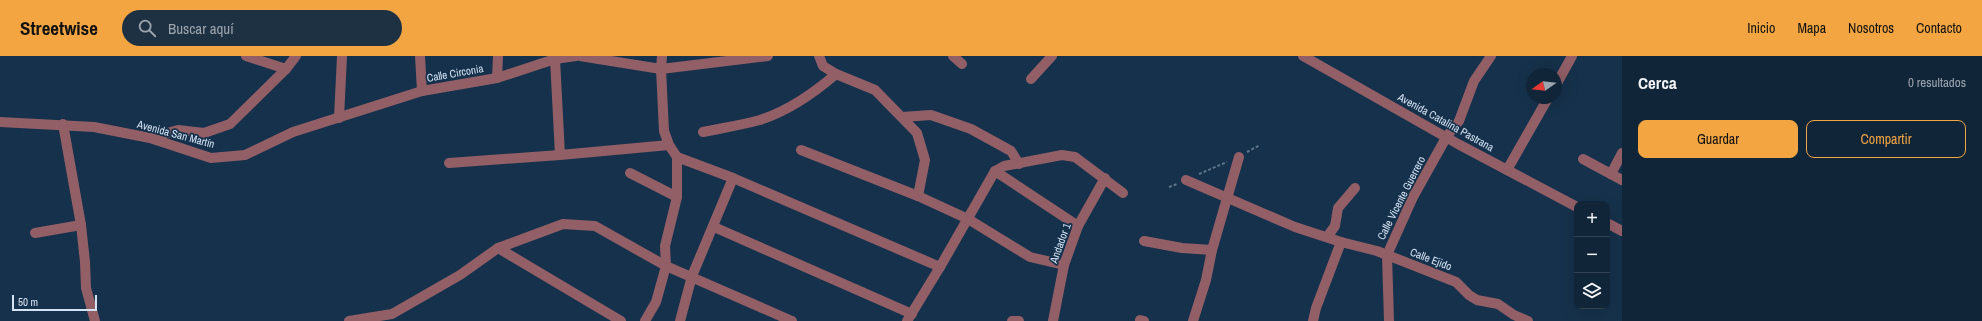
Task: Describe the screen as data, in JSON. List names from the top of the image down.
{
  "streets": {
    "street": [
      "Calle Circonia",
      "Avenida Catalina Pastrana",
      "Avenida San Martín",
      "Calle Vicente Guerrero",
      "Andador 1",
      "Calle Ejido"
    ]
  },
  "crossings": [
    ["Calle Circonia", "Avenida San Martín"],
    ["Avenida Catalina Pastrana", "Calle Vicente Guerrero"],
    ["Calle Vicente Guerrero", "Calle Ejido"]
  ],
  "scale_bar": "50 m",
  "north": "left",
  "page": {
    "header": "Streetwise",
    "search": "Buscar aquí",
    "nav": [
      "Inicio",
      "Mapa",
      "Nosotros",
      "Contacto"
    ],
    "heading": ["Cerca", "0 resultados"],
    "buttons": ["Guardar", "Compartir"],
    "map_buttons": ["+", "−"],
    "scale": "50 m"
  }
}
